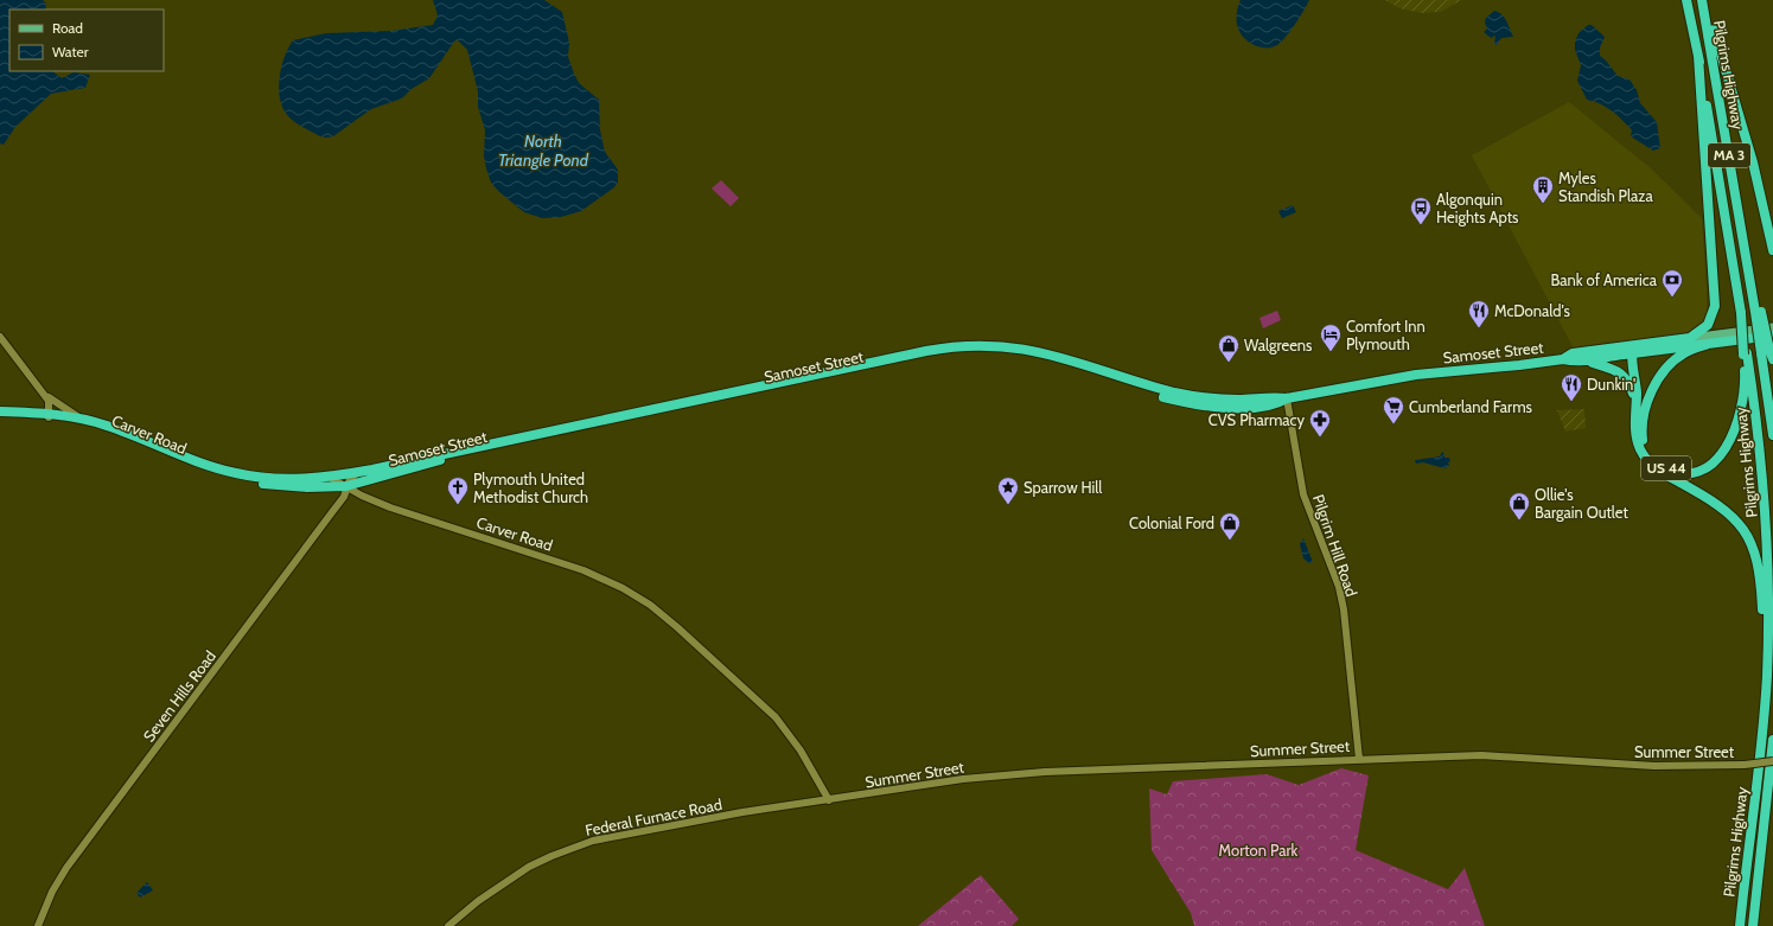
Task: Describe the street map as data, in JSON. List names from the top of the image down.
{
  "streets": {
    "highway": [
      "Pilgrims Highway",
      "MA 3",
      "Samoset Street",
      "Carver Road",
      "US 44"
    ],
    "main road": [
      "Pilgrim Hill Road",
      "Seven Hills Road",
      "Summer Street",
      "Federal Furnace Road"
    ]
  },
  "crossings": [
    ["Pilgrims Highway", "US 44"],
    ["Samoset Street", "Carver Road"],
    ["Samoset Street", "US 44"],
    ["Samoset Street", "Pilgrim Hill Road"],
    ["Samoset Street", "Seven Hills Road"],
    ["Carver Road", "Seven Hills Road"],
    ["Carver Road", "Summer Street"],
    ["Carver Road", "Federal Furnace Road"],
    ["Pilgrim Hill Road", "Summer Street"],
    ["Summer Street", "Federal Furnace Road"]
  ],
  "water": ["North Triangle Pond"],
  "parks": ["Morton Park"],
  "places": {
    "building": ["Myles Standish Plaza"],
    "bus stop": ["Algonquin Heights Apts"],
    "bank": ["Bank of America"],
    "restaurant": ["McDonald's", "Dunkin'"],
    "hotel": ["Comfort Inn Plymouth"],
    "shop": ["Walgreens", "Ollie's Bargain Outlet", "Colonial Ford"],
    "supermarket": ["Cumberland Farms"],
    "pharmacy": ["CVS Pharmacy"],
    "church": ["Plymouth United Methodist Church"],
    "place": ["Sparrow Hill"]
  },
  "legend": ["Road", "Water"]
}
